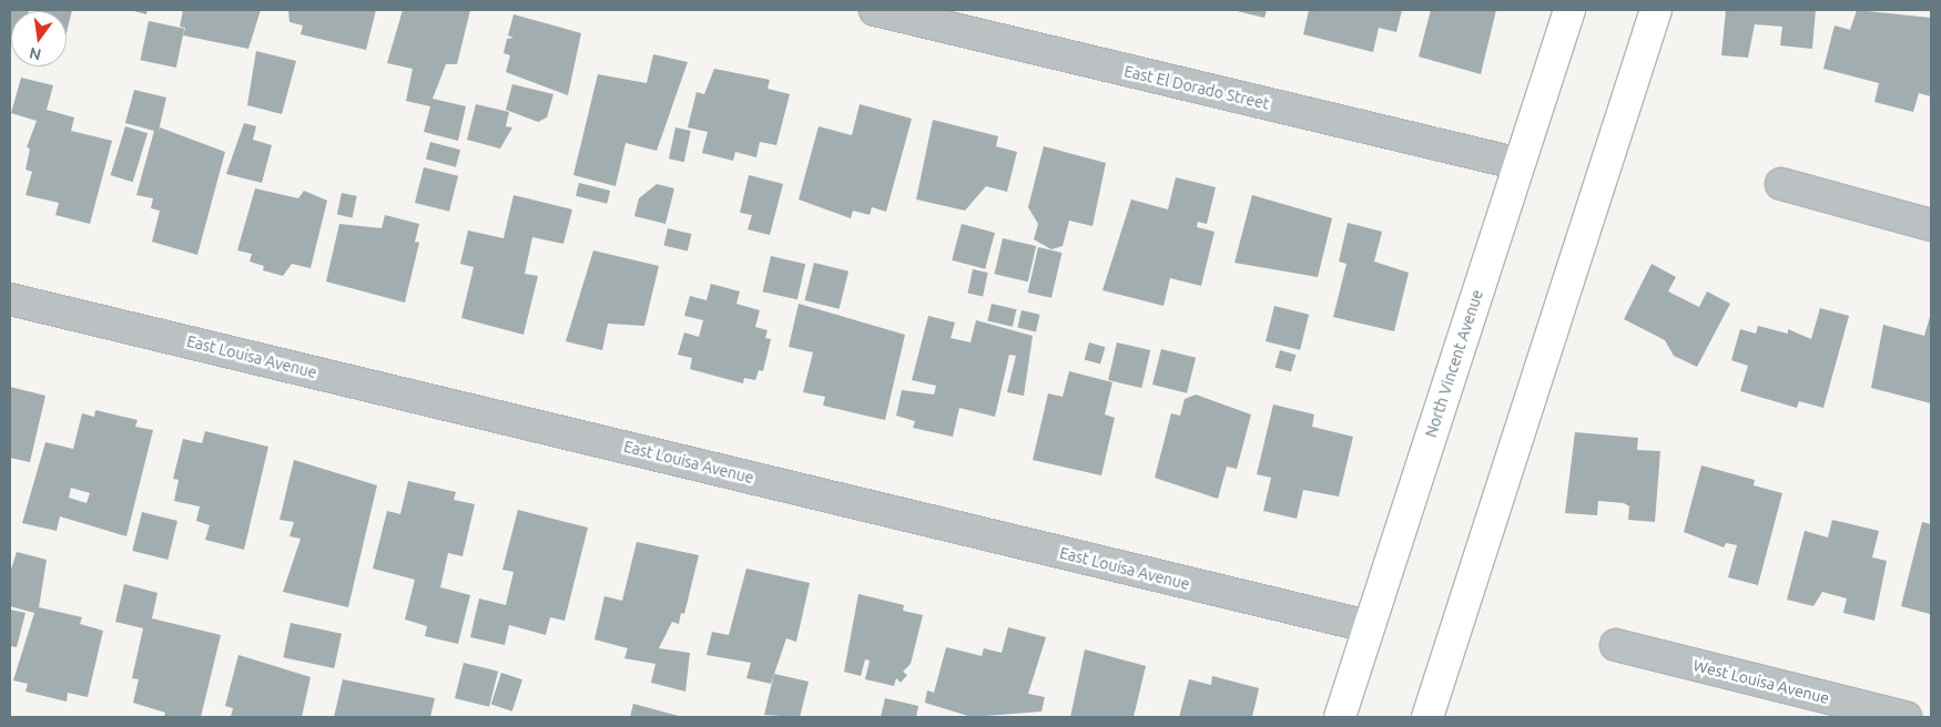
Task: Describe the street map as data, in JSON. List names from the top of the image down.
{
  "streets": {
    "main road": ["North Vincent Avenue"],
    "street": ["East El Dorado Street", "East Louisa Avenue", "West Louisa Avenue"]
  },
  "crossings": [
    ["East El Dorado Street", "North Vincent Avenue"],
    ["East Louisa Avenue", "North Vincent Avenue"]
  ],
  "north": "bottom"
}
